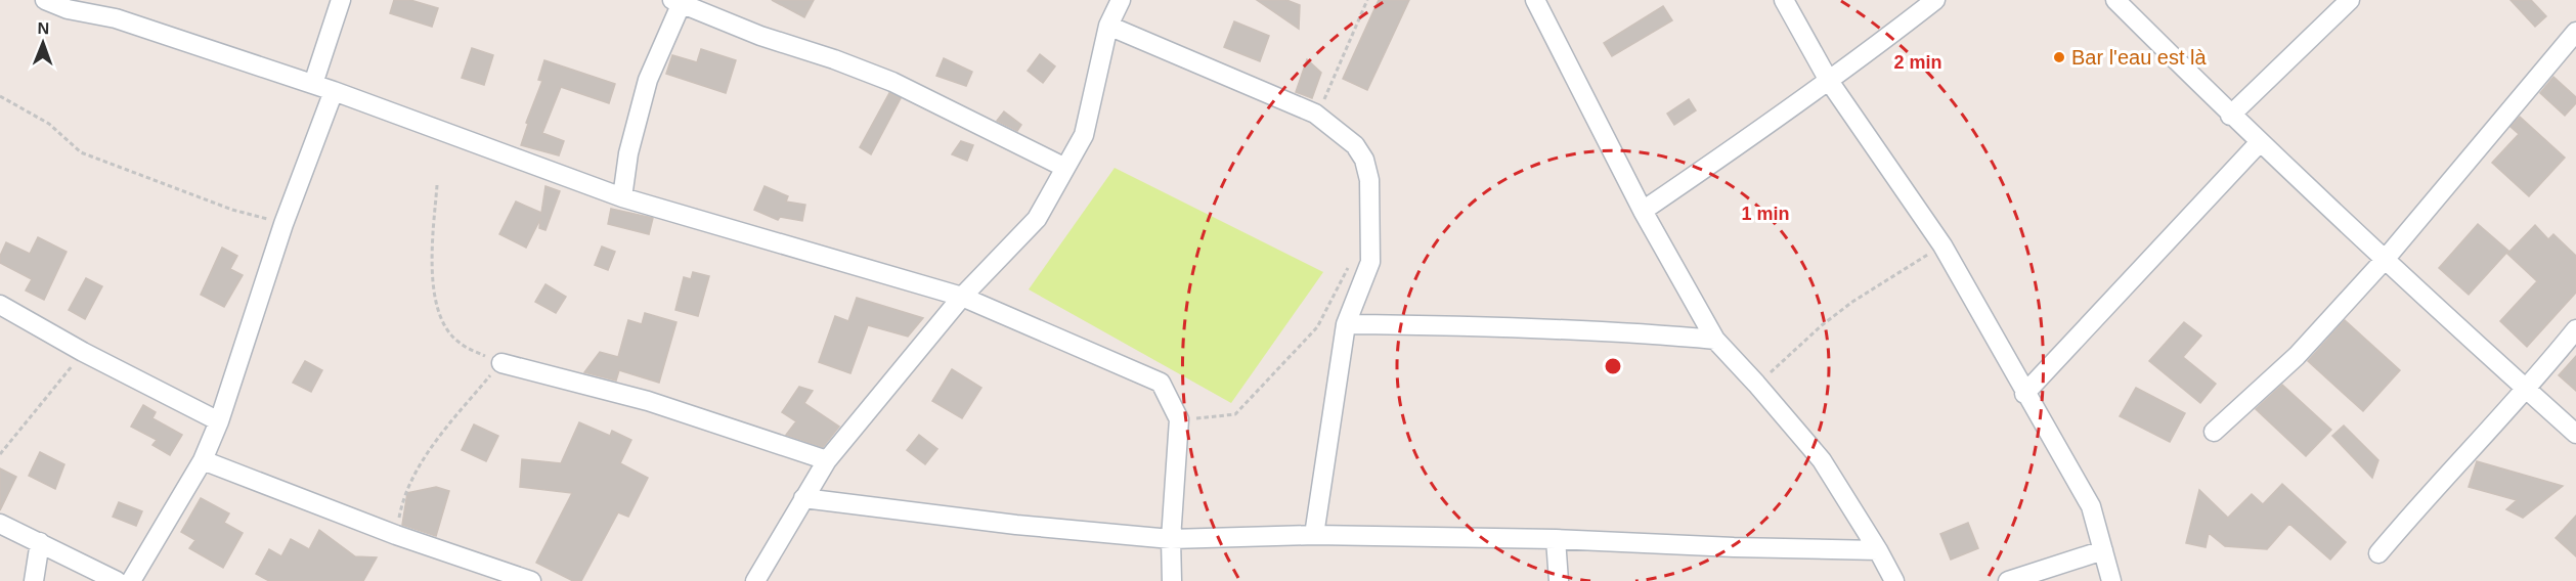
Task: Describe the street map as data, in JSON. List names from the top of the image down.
{
  "places": ["Bar l'eau est là"],
  "north": "top",
  "rings": ["2 min", "1 min"]
}
